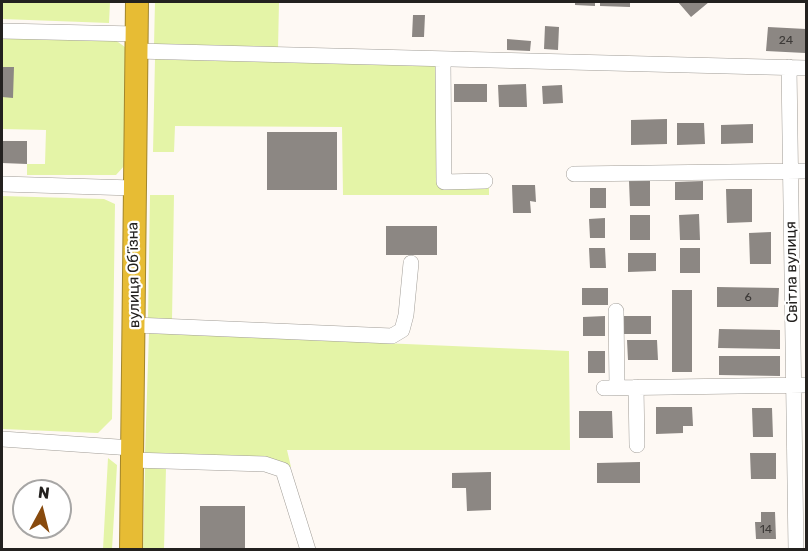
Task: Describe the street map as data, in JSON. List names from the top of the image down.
{
  "streets": {
    "highway": ["вулиця Об’їзна"],
    "street": ["Світла вулиця"]
  },
  "house_numbers": ["24", "6", "14"],
  "north": "top"
}
